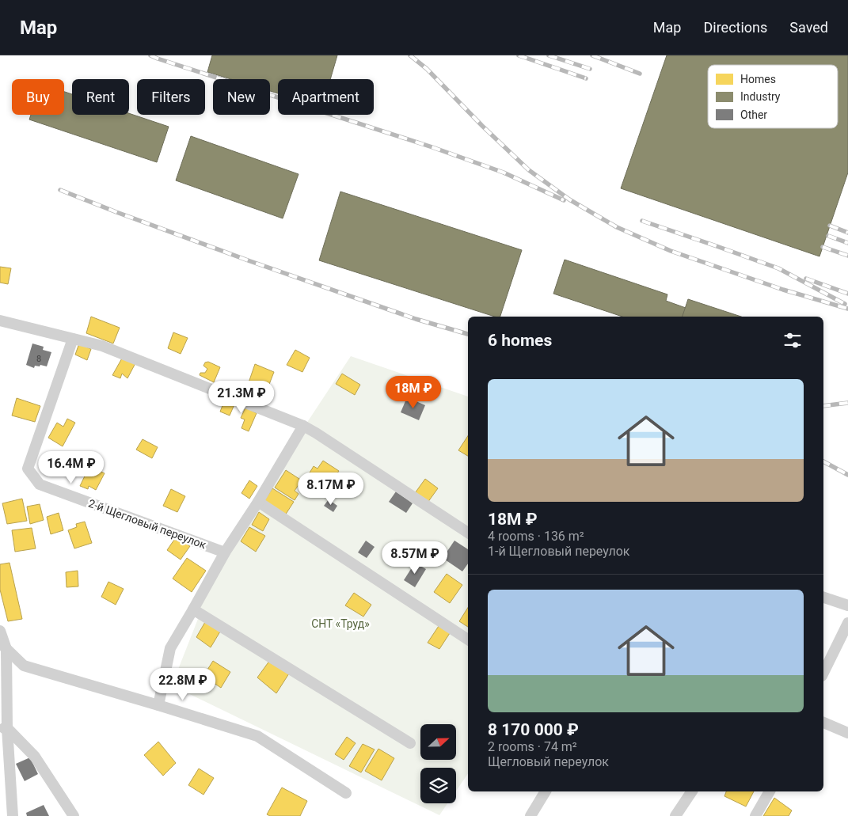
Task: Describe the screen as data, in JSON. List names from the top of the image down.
{
  "streets": {
    "street": ["2-й Щегловый переулок"]
  },
  "parks": ["СНТ «Труд»"],
  "house_numbers": ["8"],
  "legend": ["Homes", "Industry", "Other"],
  "north": "right",
  "page": {
    "header": "Map",
    "nav": ["Map", "Directions", "Saved"],
    "chip": [
      "Buy",
      "Rent",
      "Filters",
      "New",
      "Apartment"
    ],
    "heading": "6 homes",
    "list": [
      {
        "name": "18M ₽",
        "note": "4 rooms · 136 m² · 1-й Щегловый переулок"
      },
      {
        "name": "8 170 000 ₽",
        "note": "2 rooms · 74 m² · Щегловый переулок"
      }
    ],
    "price": [
      "18M ₽",
      "21.3M ₽",
      "16.4M ₽",
      "8.17M ₽",
      "8.57M ₽",
      "22.8M ₽"
    ]
  }
}
